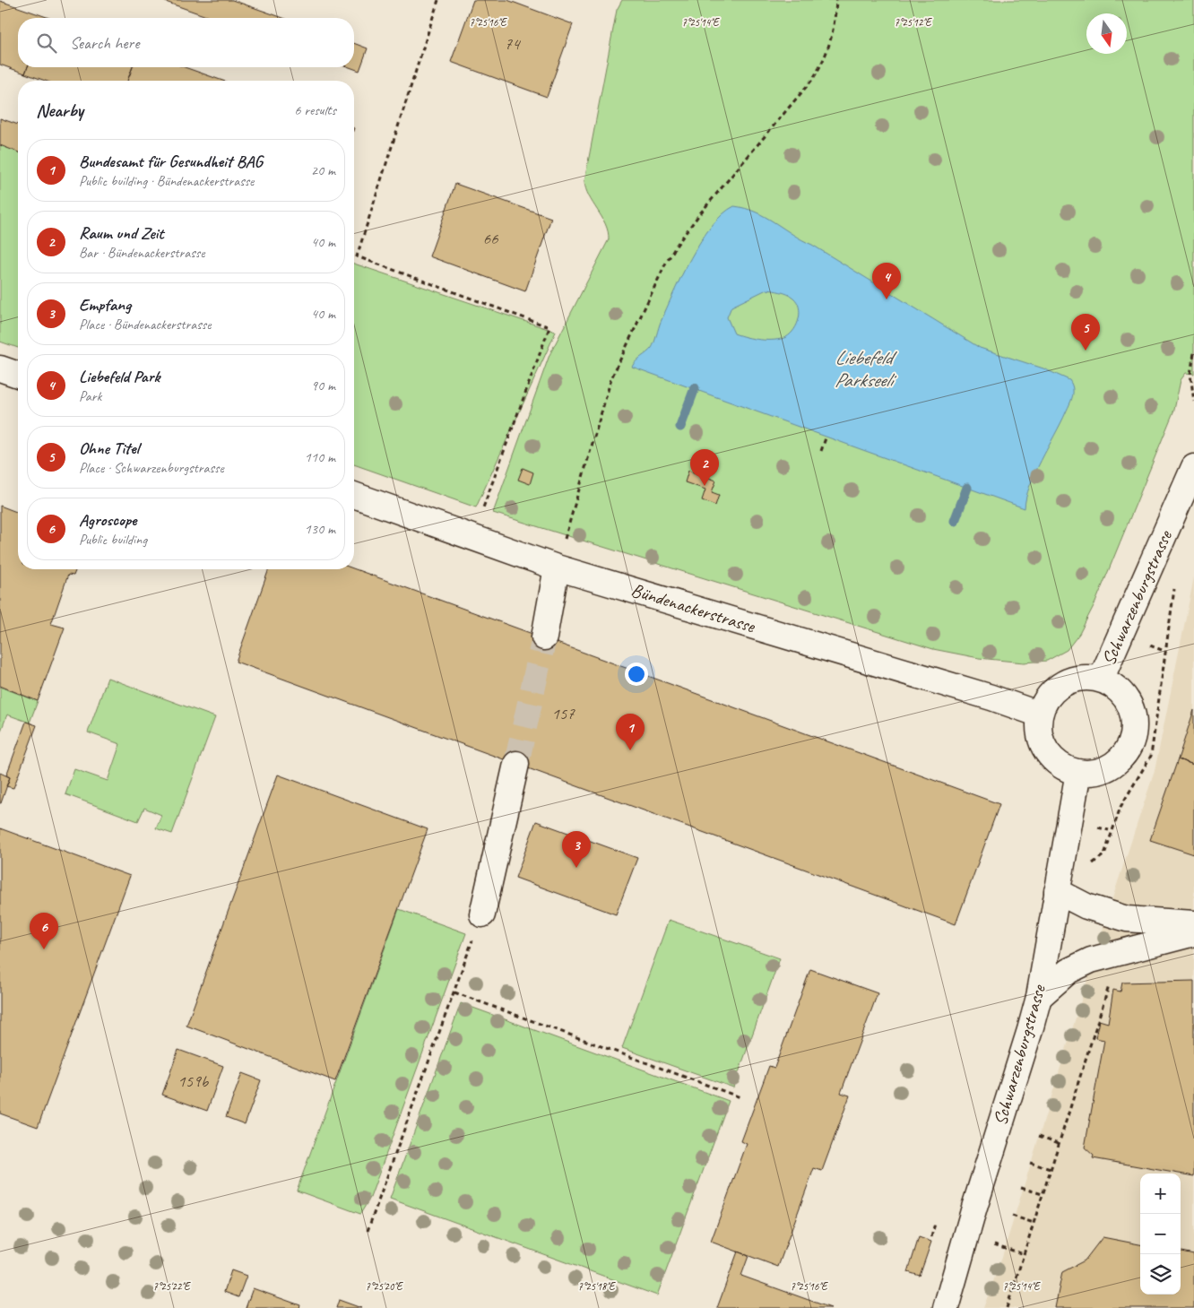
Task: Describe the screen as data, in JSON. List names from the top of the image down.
{
  "streets": {
    "street": ["Schwarzenburgstrasse", "Bündenackerstrasse"]
  },
  "crossings": [
    ["Schwarzenburgstrasse", "Bündenackerstrasse"]
  ],
  "water": ["Liebefeld Parkseeli"],
  "house_numbers": [
    "74",
    "66",
    "157",
    "159b"
  ],
  "north": "bottom",
  "page": {
    "search": "Search here",
    "heading": ["Nearby", "6 results"],
    "list": [
      {
        "mark": "1",
        "name": "Bundesamt für Gesundheit BAG",
        "note": "Public building · Bündenackerstrasse",
        "value": "20 m"
      },
      {
        "mark": "2",
        "name": "Raum und Zeit",
        "note": "Bar · Bündenackerstrasse",
        "value": "40 m"
      },
      {
        "mark": "3",
        "name": "Empfang",
        "note": "Place · Bündenackerstrasse",
        "value": "40 m"
      },
      {
        "mark": "4",
        "name": "Liebefeld Park",
        "note": "Park",
        "value": "90 m"
      },
      {
        "mark": "5",
        "name": "Ohne Titel",
        "note": "Place · Schwarzenburgstrasse",
        "value": "110 m"
      },
      {
        "mark": "6",
        "name": "Agroscope",
        "note": "Public building",
        "value": "130 m"
      }
    ],
    "pins": [
      "4",
      "5",
      "2",
      "1",
      "3",
      "6"
    ],
    "map_buttons": ["+", "−"]
  },
  "coordinates": [
    "7°25'16\"E",
    "7°25'14\"E",
    "7°25'12\"E",
    "7°25'22\"E",
    "7°25'20\"E",
    "7°25'18\"E"
  ]
}
